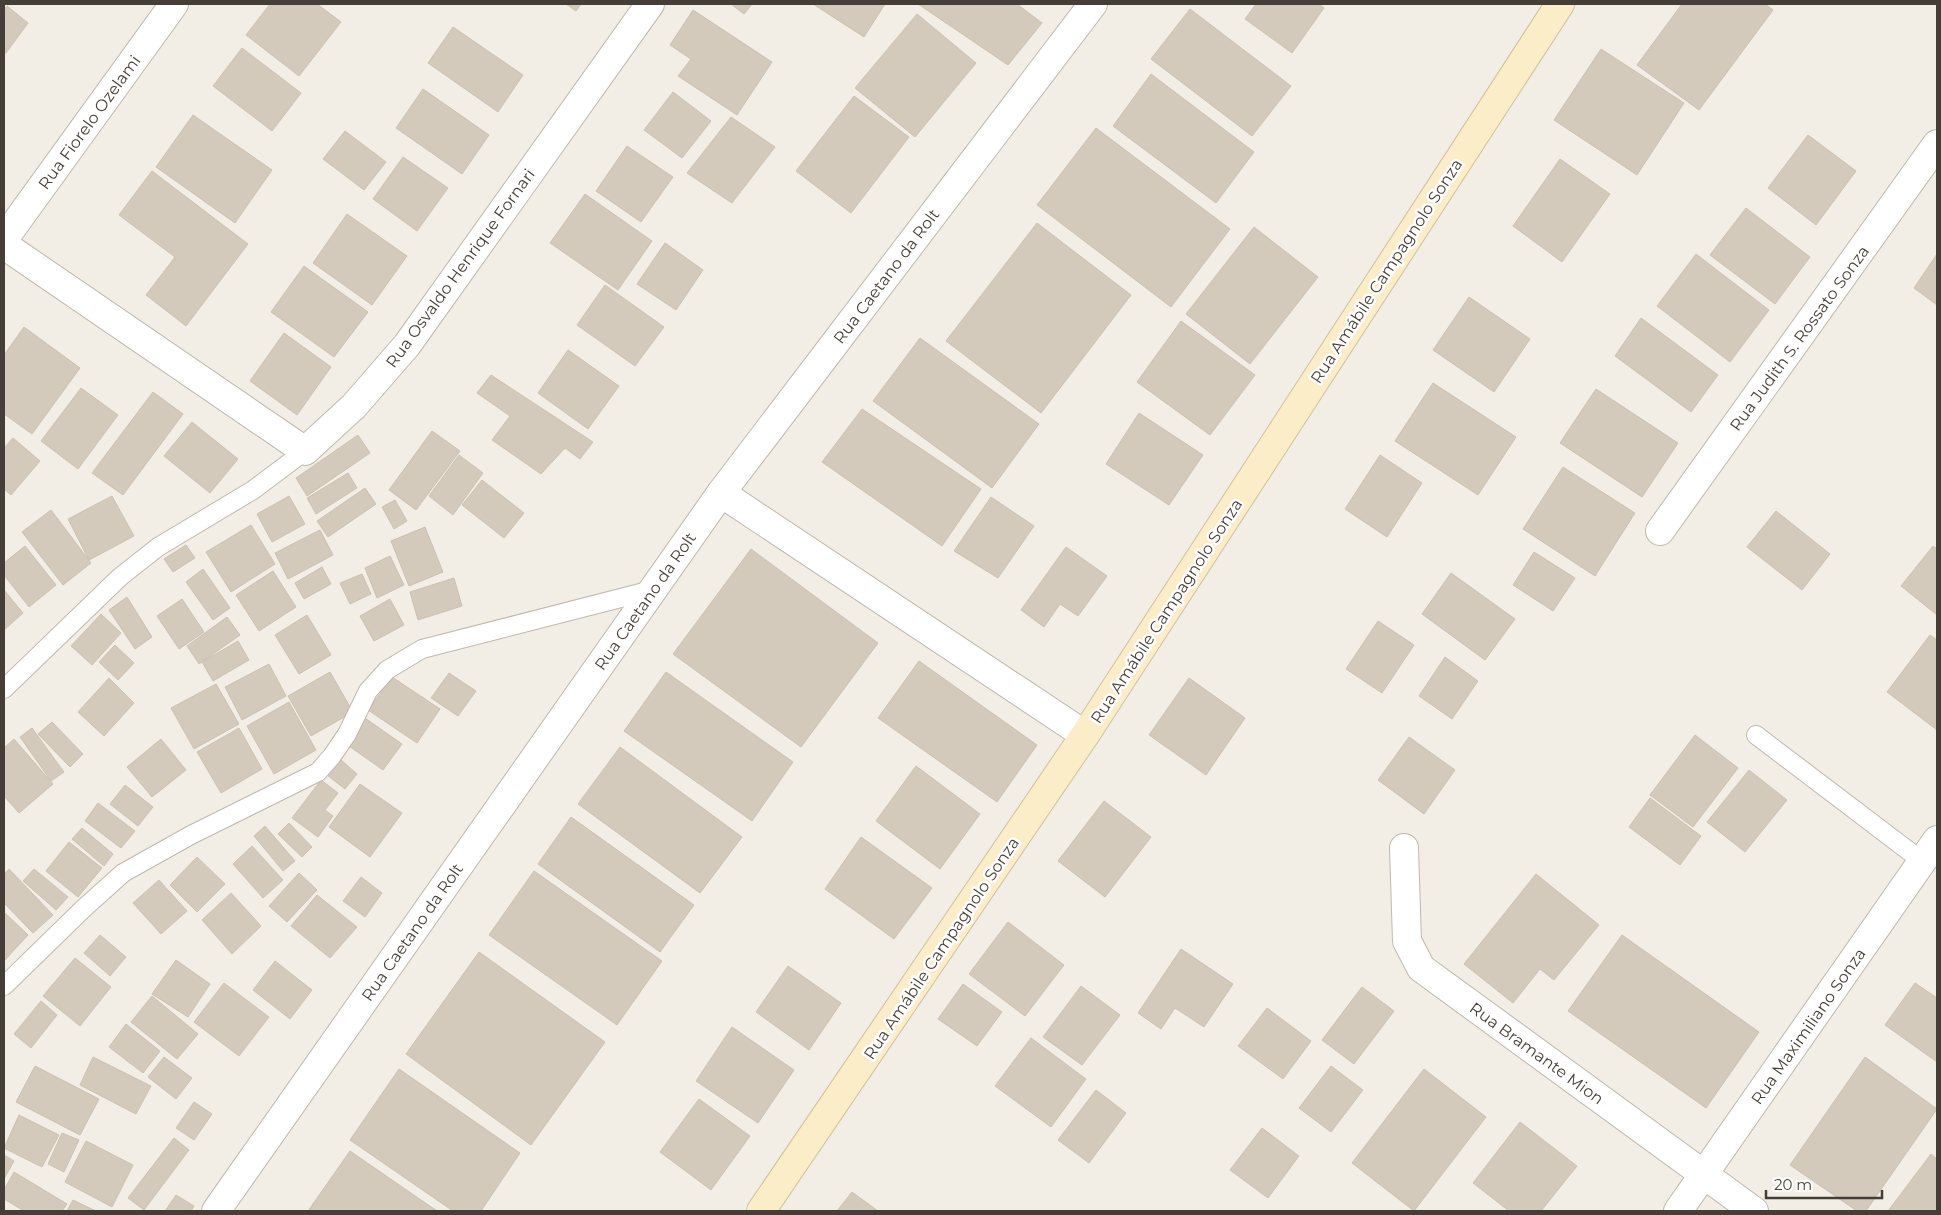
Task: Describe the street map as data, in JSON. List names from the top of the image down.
{
  "streets": {
    "street": [
      "Rua Fiorelo Ozelami",
      "Rua Osvaldo Henrique Fornari",
      "Rua Amábile Campagnolo Sonza",
      "Rua Caetano da Rolt",
      "Rua Judith S. Rossato Sonza",
      "Rua Maximiliano Sonza",
      "Rua Bramante Mion"
    ]
  },
  "crossings": [
    ["Rua Maximiliano Sonza", "Rua Bramante Mion"]
  ],
  "scale_bar": "20 m"
}
